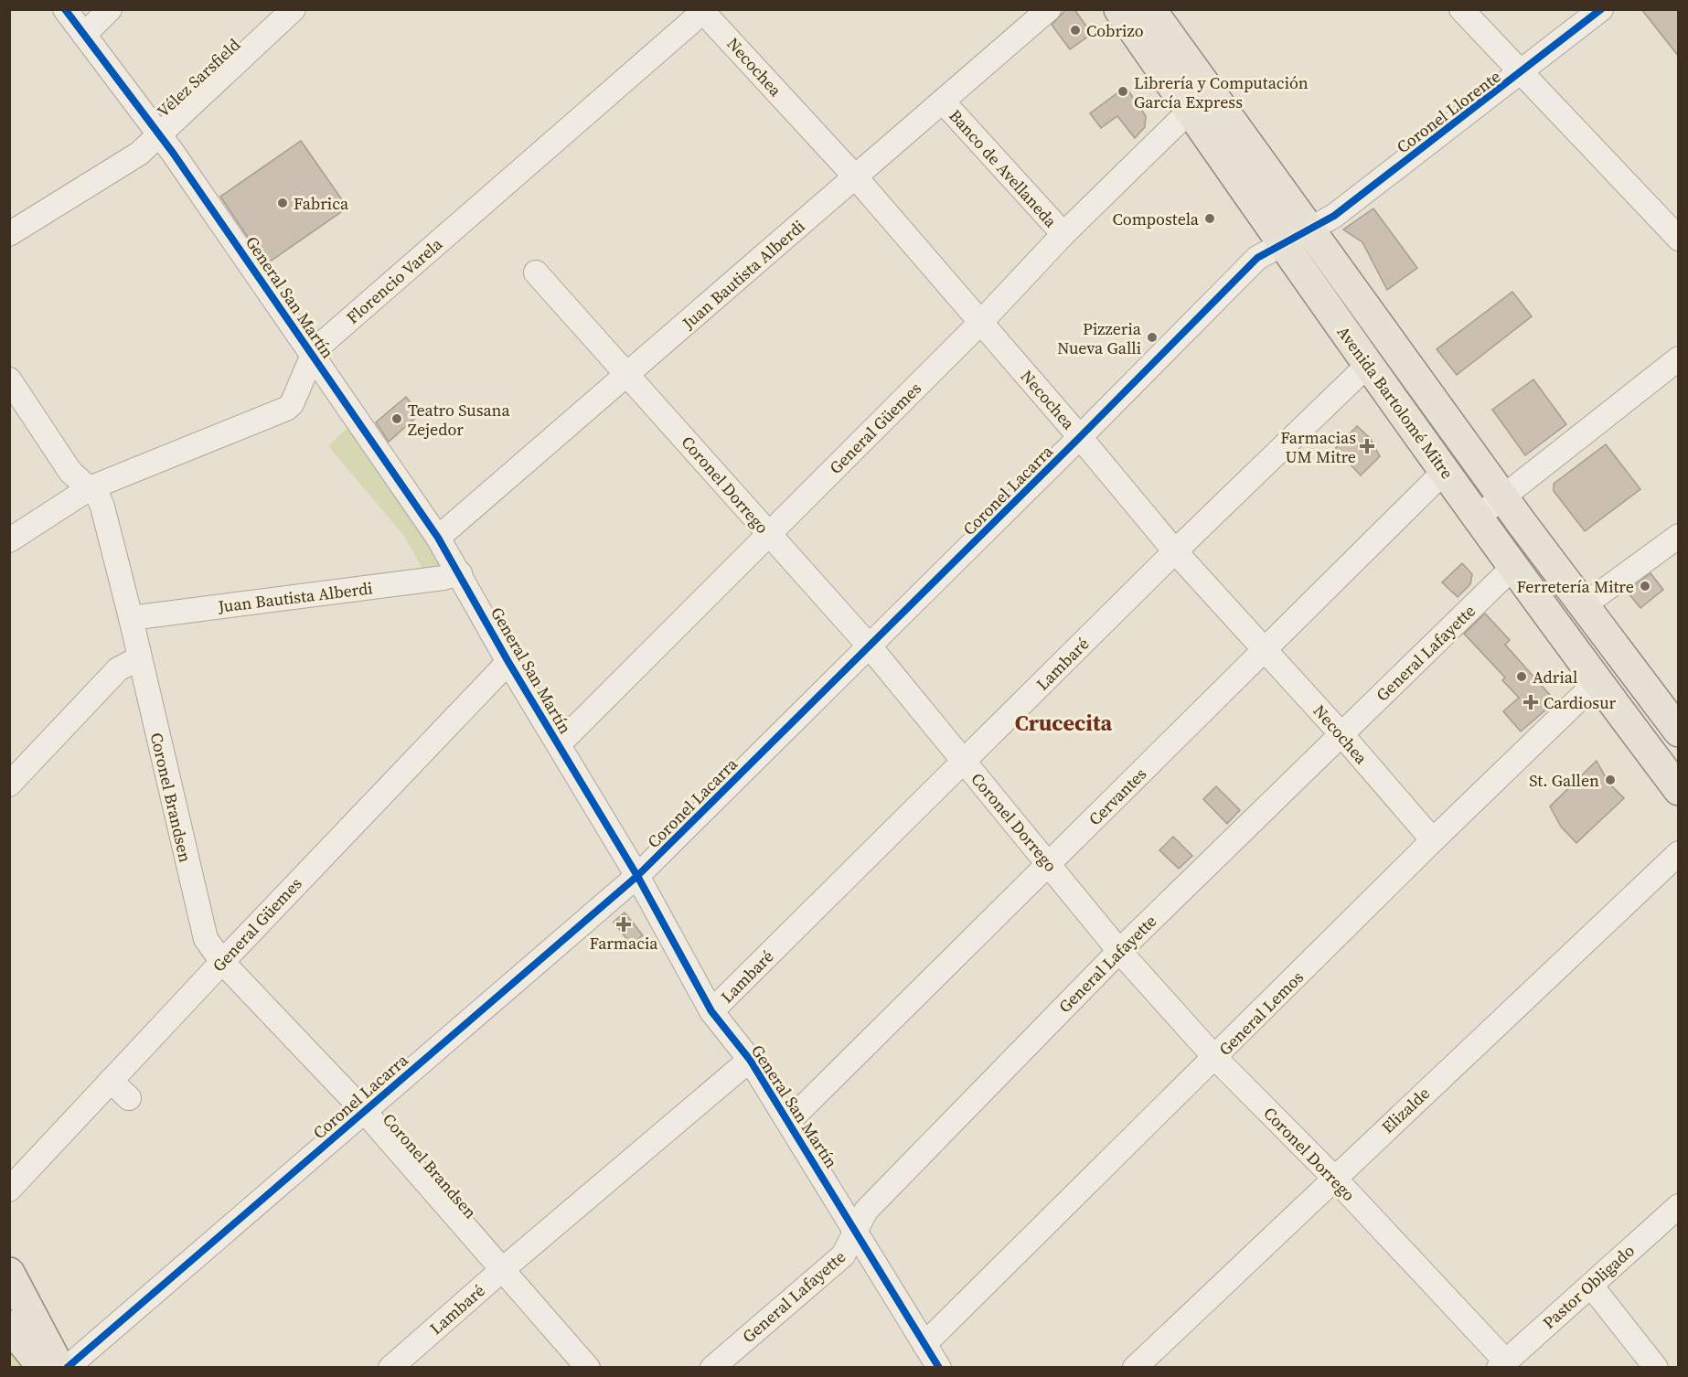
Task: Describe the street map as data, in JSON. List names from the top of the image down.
{
  "streets": {
    "main road": ["Avenida Bartolomé Mitre"],
    "street": [
      "Necochea",
      "Vélez Sarsfield",
      "Coronel Llorente",
      "Banco de Avellaneda",
      "Juan Bautista Alberdi",
      "Florencio Varela",
      "General San Martín",
      "General Güemes",
      "Coronel Dorrego",
      "Coronel Lacarra",
      "General Lafayette",
      "Lambaré",
      "Cervantes",
      "Coronel Brandsen",
      "General Lemos",
      "Elizalde",
      "Pastor Obligado"
    ]
  },
  "crossings": [
    ["Necochea", "Juan Bautista Alberdi"],
    ["Necochea", "Florencio Varela"],
    ["Necochea", "General Güemes"],
    ["Necochea", "Coronel Lacarra"],
    ["Necochea", "General Lafayette"],
    ["Necochea", "Lambaré"],
    ["Necochea", "Cervantes"],
    ["Necochea", "General Lemos"],
    ["Vélez Sarsfield", "General San Martín"],
    ["Coronel Llorente", "Avenida Bartolomé Mitre"],
    ["Coronel Llorente", "Coronel Lacarra"],
    ["Banco de Avellaneda", "Juan Bautista Alberdi"],
    ["Banco de Avellaneda", "General Güemes"],
    ["Juan Bautista Alberdi", "General San Martín"],
    ["Juan Bautista Alberdi", "Coronel Dorrego"],
    ["Juan Bautista Alberdi", "Coronel Brandsen"],
    ["Florencio Varela", "General San Martín"],
    ["Florencio Varela", "Coronel Brandsen"],
    ["General San Martín", "General Güemes"],
    ["General San Martín", "Coronel Lacarra"],
    ["General San Martín", "General Lafayette"],
    ["General San Martín", "Lambaré"],
    ["General San Martín", "Cervantes"],
    ["General San Martín", "General Lemos"],
    ["Avenida Bartolomé Mitre", "General Güemes"],
    ["Avenida Bartolomé Mitre", "Coronel Lacarra"],
    ["Avenida Bartolomé Mitre", "General Lafayette"],
    ["Avenida Bartolomé Mitre", "Lambaré"],
    ["Avenida Bartolomé Mitre", "Cervantes"],
    ["Avenida Bartolomé Mitre", "General Lemos"],
    ["General Güemes", "Coronel Dorrego"],
    ["General Güemes", "Coronel Brandsen"],
    ["Coronel Dorrego", "Coronel Lacarra"],
    ["Coronel Dorrego", "General Lafayette"],
    ["Coronel Dorrego", "Lambaré"],
    ["Coronel Dorrego", "Cervantes"],
    ["Coronel Dorrego", "General Lemos"],
    ["Coronel Dorrego", "Elizalde"],
    ["Coronel Dorrego", "Pastor Obligado"],
    ["Coronel Lacarra", "Coronel Brandsen"],
    ["Lambaré", "Coronel Brandsen"]
  ],
  "districts": ["Crucecita"],
  "places": {
    "other": [
      "Cobrizo",
      "Librería y Computación García Express",
      "Fabrica",
      "Compostela",
      "Pizzeria Nueva Galli",
      "Teatro Susana Zejedor",
      "Ferretería Mitre",
      "Adrial",
      "St. Gallen"
    ],
    "health": ["Farmacias UM Mitre", "Cardiosur", "Farmacia"]
  }
}
